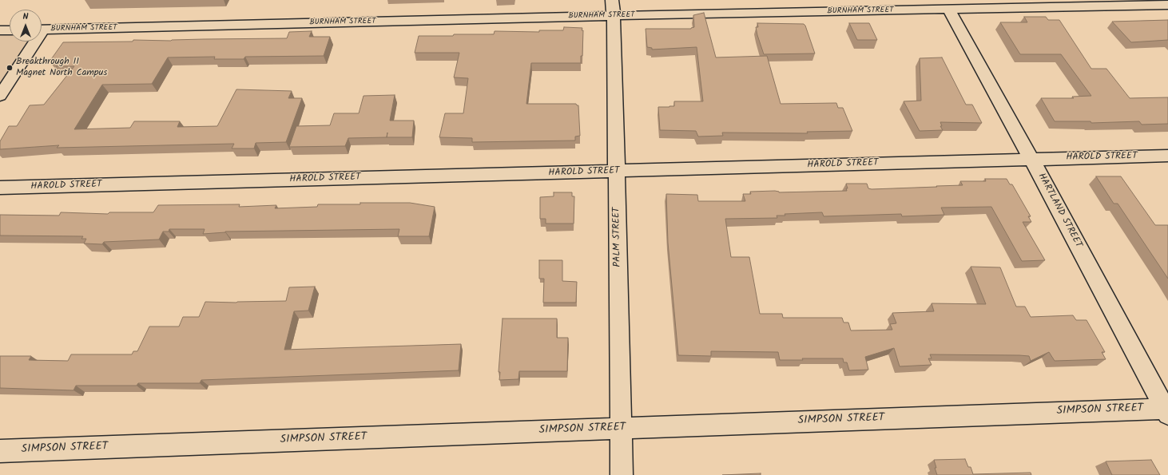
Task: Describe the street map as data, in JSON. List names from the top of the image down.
{
  "streets": {
    "street": [
      "BURNHAM STREET",
      "HAROLD STREET",
      "HARTLAND STREET",
      "PALM STREET",
      "SIMPSON STREET"
    ]
  },
  "crossings": [
    ["BURNHAM STREET", "HARTLAND STREET"],
    ["BURNHAM STREET", "PALM STREET"],
    ["HAROLD STREET", "HARTLAND STREET"],
    ["HAROLD STREET", "PALM STREET"],
    ["HARTLAND STREET", "SIMPSON STREET"],
    ["PALM STREET", "SIMPSON STREET"]
  ],
  "places": ["Breakthrough II Magnet North Campus"],
  "north": "top"
}
